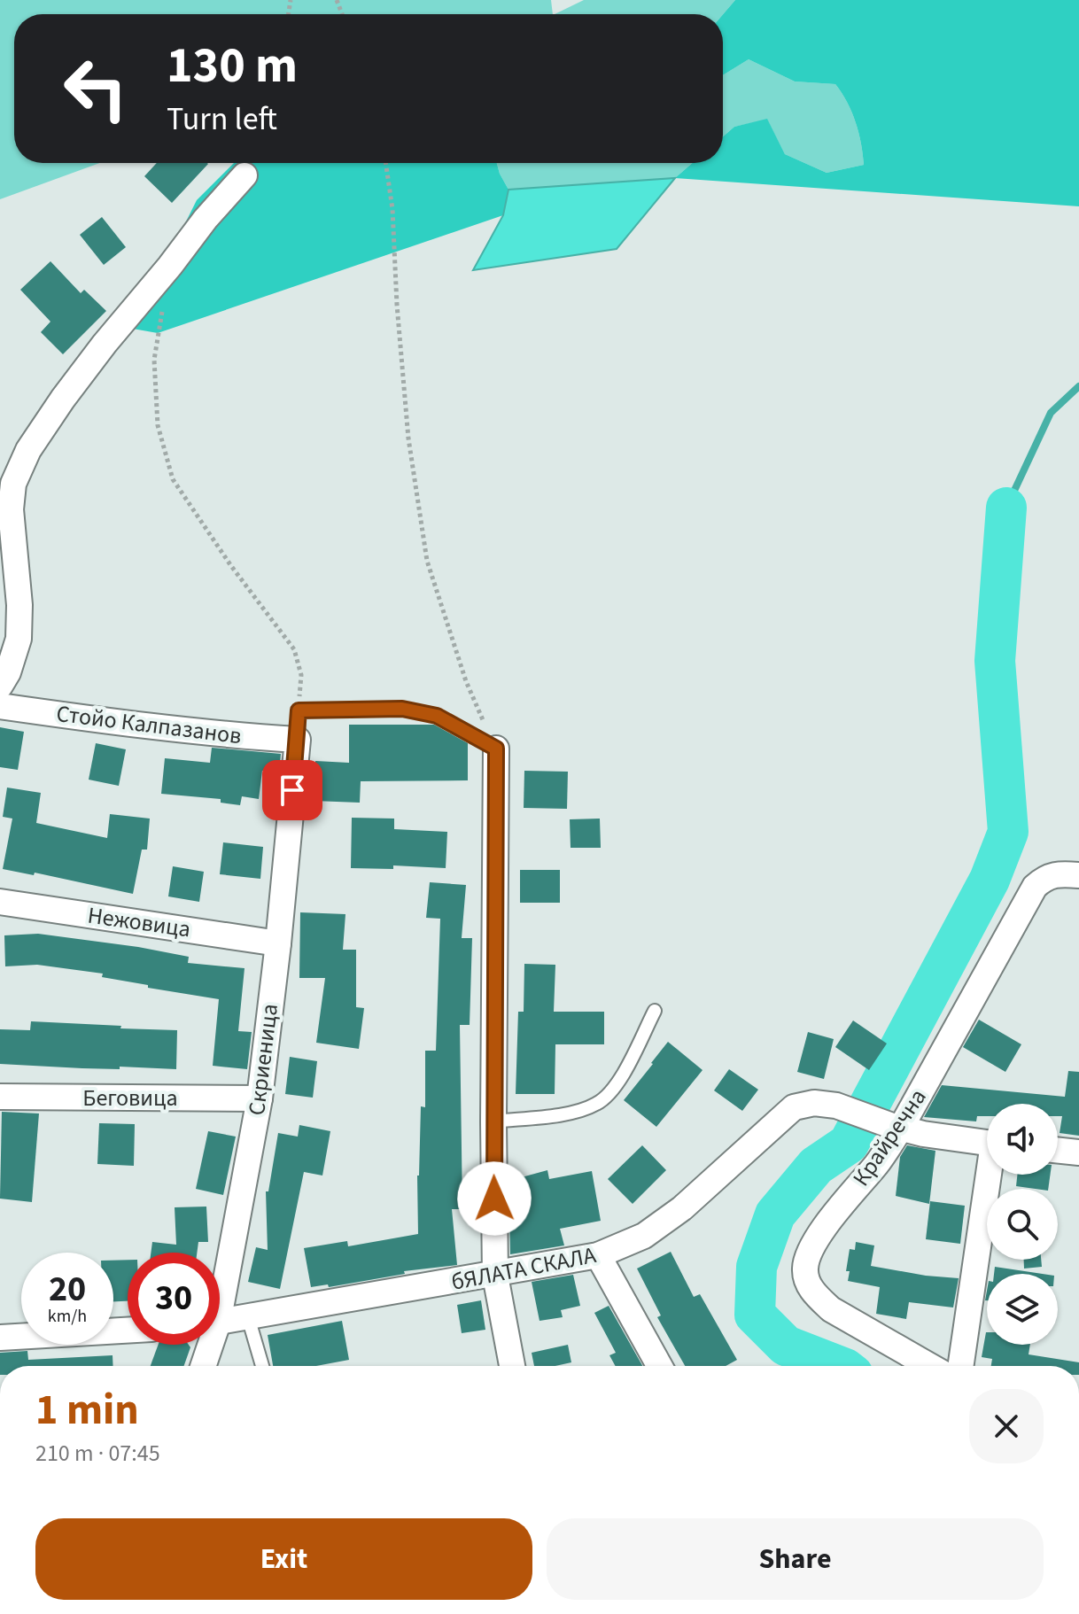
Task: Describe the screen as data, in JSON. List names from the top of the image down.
{
  "streets": {
    "street": [
      "Стойо Калпазанов",
      "Нежовица",
      "Скриеница",
      "Беговица",
      "Крайречна",
      "бЯЛАТА СКАЛА"
    ]
  },
  "crossings": [
    ["Стойо Калпазанов", "Скриеница"],
    ["Нежовица", "Скриеница"],
    ["Скриеница", "Беговица"],
    ["Крайречна", "бЯЛАТА СКАЛА"]
  ],
  "page": {
    "turn": ["130 m", "Turn left"],
    "speed": "20 km/h",
    "limit": "30",
    "heading": ["1 min", "210 m · 07:45"],
    "buttons": ["Exit", "Share"]
  }
}
